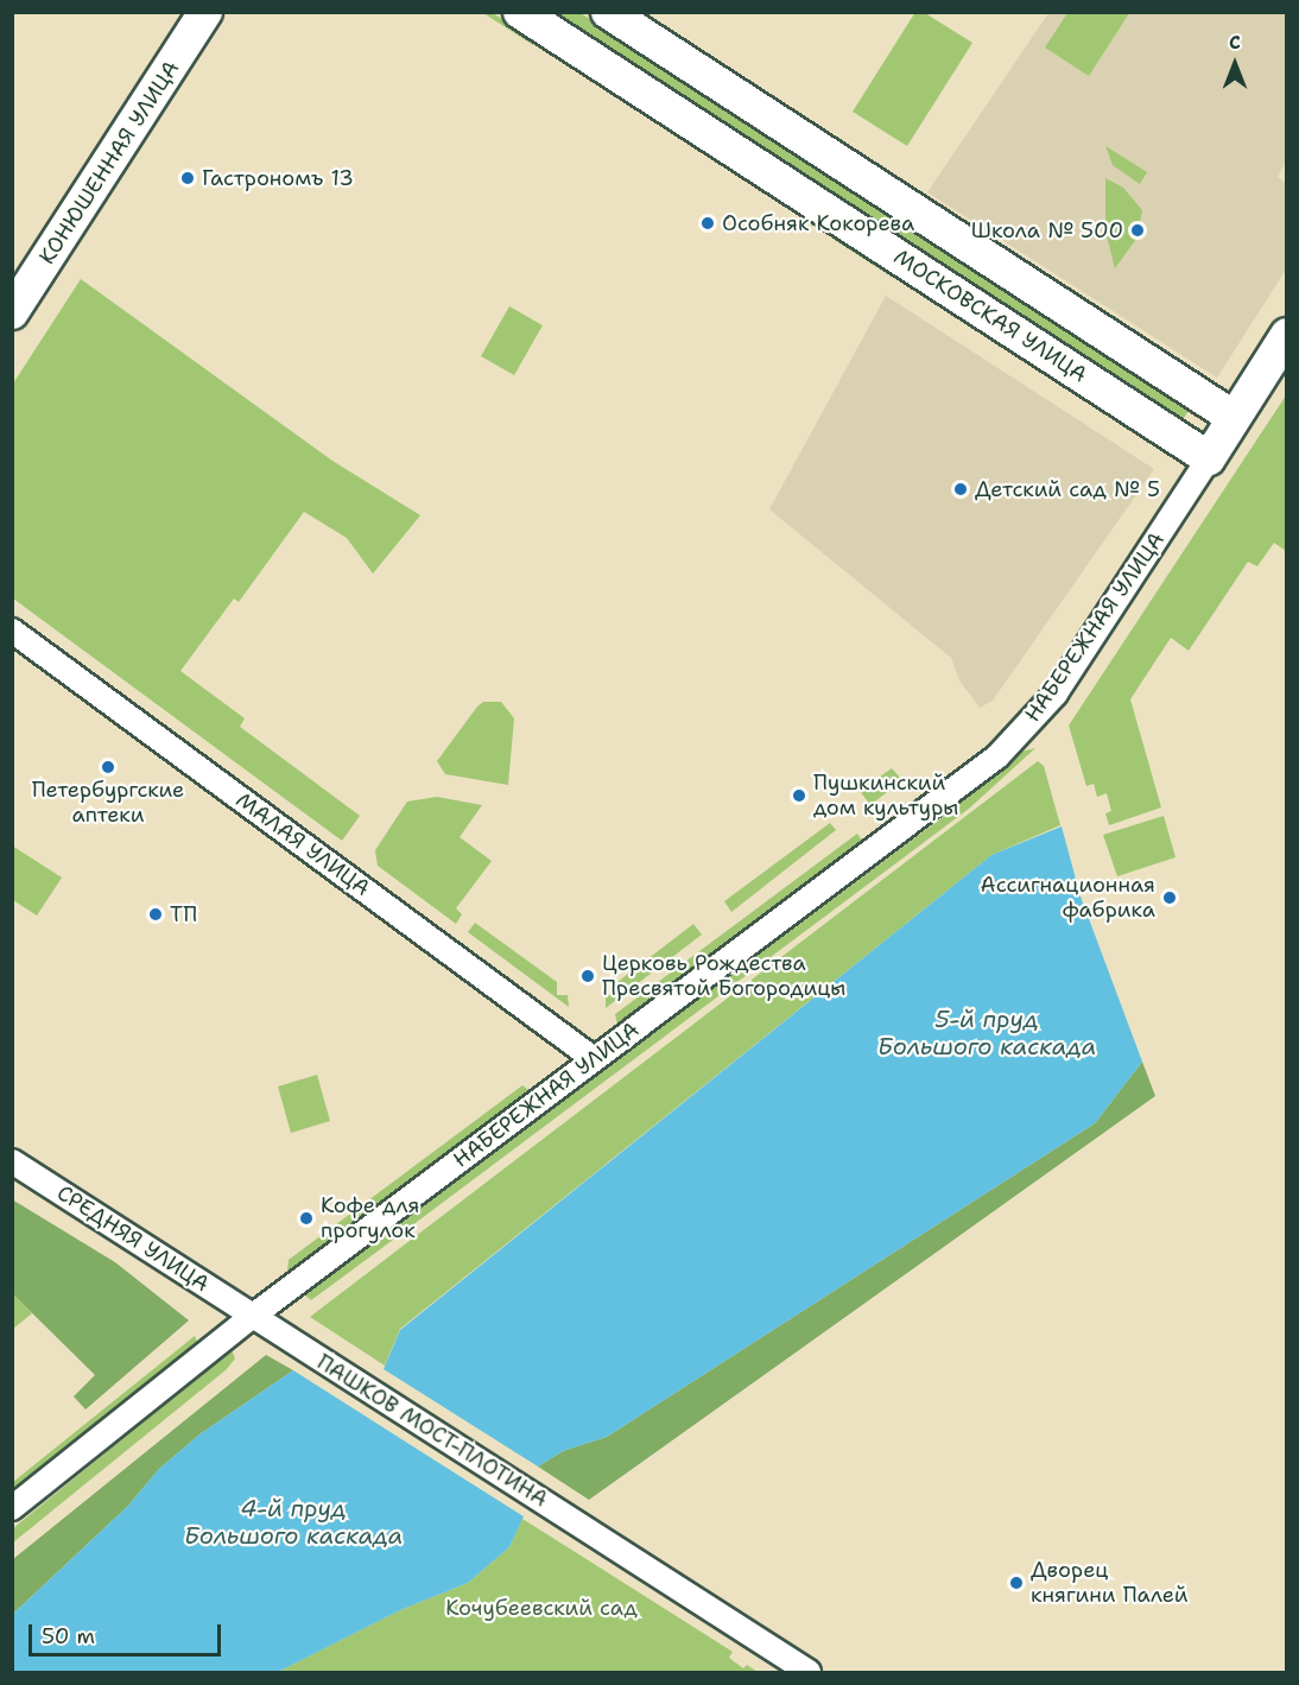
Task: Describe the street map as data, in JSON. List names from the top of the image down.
{
  "streets": {
    "main road": ["КОНЮШЕННАЯ УЛИЦА", "МОСКОВСКАЯ УЛИЦА"],
    "street": [
      "НАБЕРЕЖНАЯ УЛИЦА",
      "МАЛАЯ УЛИЦА",
      "СРЕДНЯЯ УЛИЦА",
      "ПАШКОВ МОСТ-ПЛОТИНА"
    ]
  },
  "crossings": [
    ["МОСКОВСКАЯ УЛИЦА", "НАБЕРЕЖНАЯ УЛИЦА"],
    ["НАБЕРЕЖНАЯ УЛИЦА", "МАЛАЯ УЛИЦА"],
    ["НАБЕРЕЖНАЯ УЛИЦА", "СРЕДНЯЯ УЛИЦА"],
    ["СРЕДНЯЯ УЛИЦА", "ПАШКОВ МОСТ-ПЛОТИНА"]
  ],
  "water": ["5-й пруд Большого каскада", "4-й пруд Большого каскада"],
  "parks": ["Кочубеевский сад"],
  "places": [
    "Гастрономъ 13",
    "Особняк Кокорева",
    "Школа № 500",
    "Детский сад № 5",
    "Петербургские аптеки",
    "Пушкинский дом культуры",
    "Ассигнационная фабрика",
    "ТП",
    "Церковь Рождества Пресвятой Богородицы",
    "Кофе для прогулок",
    "Дворец княгини Палей"
  ],
  "scale_bar": "50 m",
  "north": "top"
}
